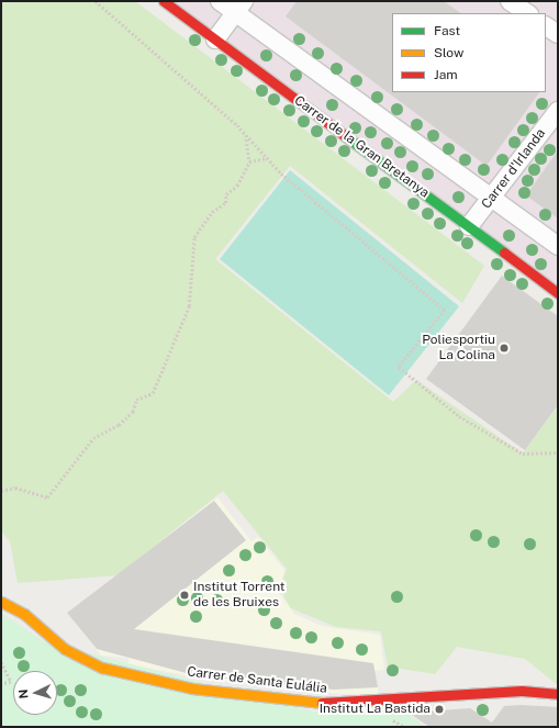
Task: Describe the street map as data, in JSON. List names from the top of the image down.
{
  "streets": {
    "street": ["Carrer de la Gran Bretanya", "Carrer d'Irlanda", "Carrer de Santa Eulália"]
  },
  "crossings": [
    ["Carrer de la Gran Bretanya", "Carrer d'Irlanda"]
  ],
  "places": ["Poliesportiu La Colina", "Institut Torrent de les Bruixes", "Institut La Bastida"],
  "legend": ["Fast", "Slow", "Jam"],
  "north": "left"
}
